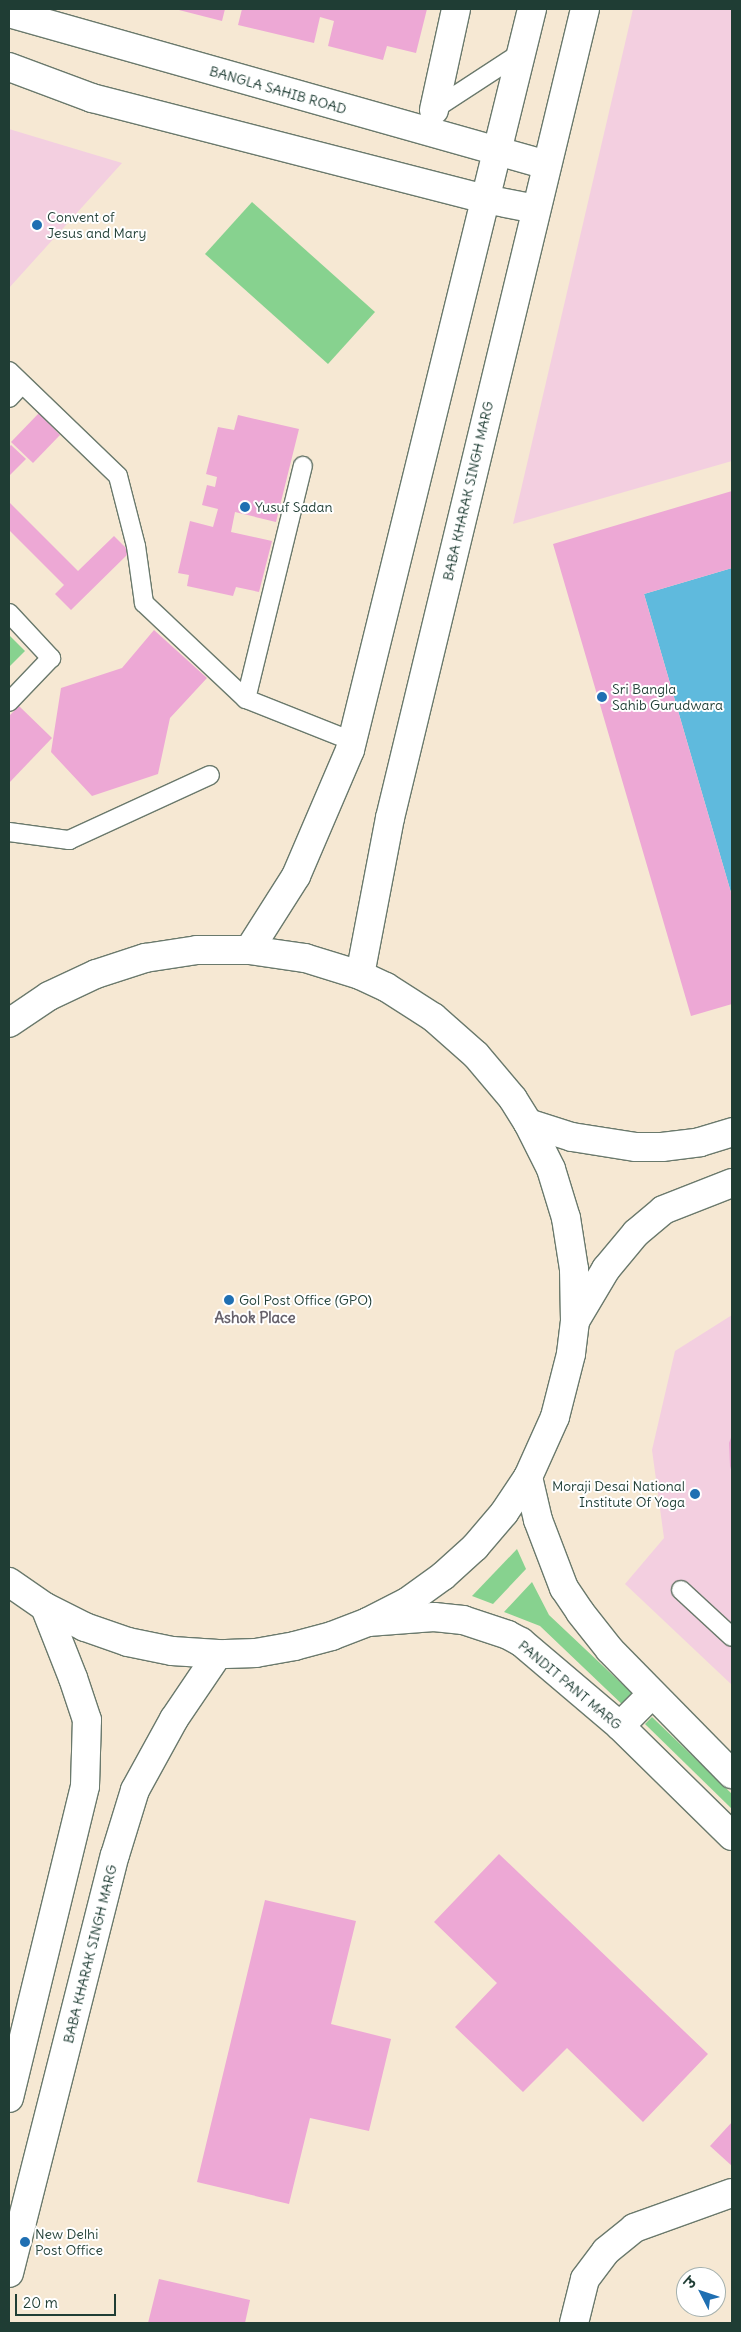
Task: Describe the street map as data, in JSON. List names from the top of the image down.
{
  "streets": {
    "main road": ["BANGLA SAHIB ROAD", "BABA KHARAK SINGH MARG", "PANDIT PANT MARG"]
  },
  "crossings": [
    ["BANGLA SAHIB ROAD", "BABA KHARAK SINGH MARG"]
  ],
  "districts": ["Ashok Place"],
  "places": [
    "Convent of Jesus and Mary",
    "Yusuf Sadan",
    "Sri Bangla Sahib Gurudwara",
    "Gol Post Office (GPO)",
    "Moraji Desai National Institute Of Yoga",
    "New Delhi Post Office"
  ],
  "scale_bar": "20 m",
  "north": "top left"
}
